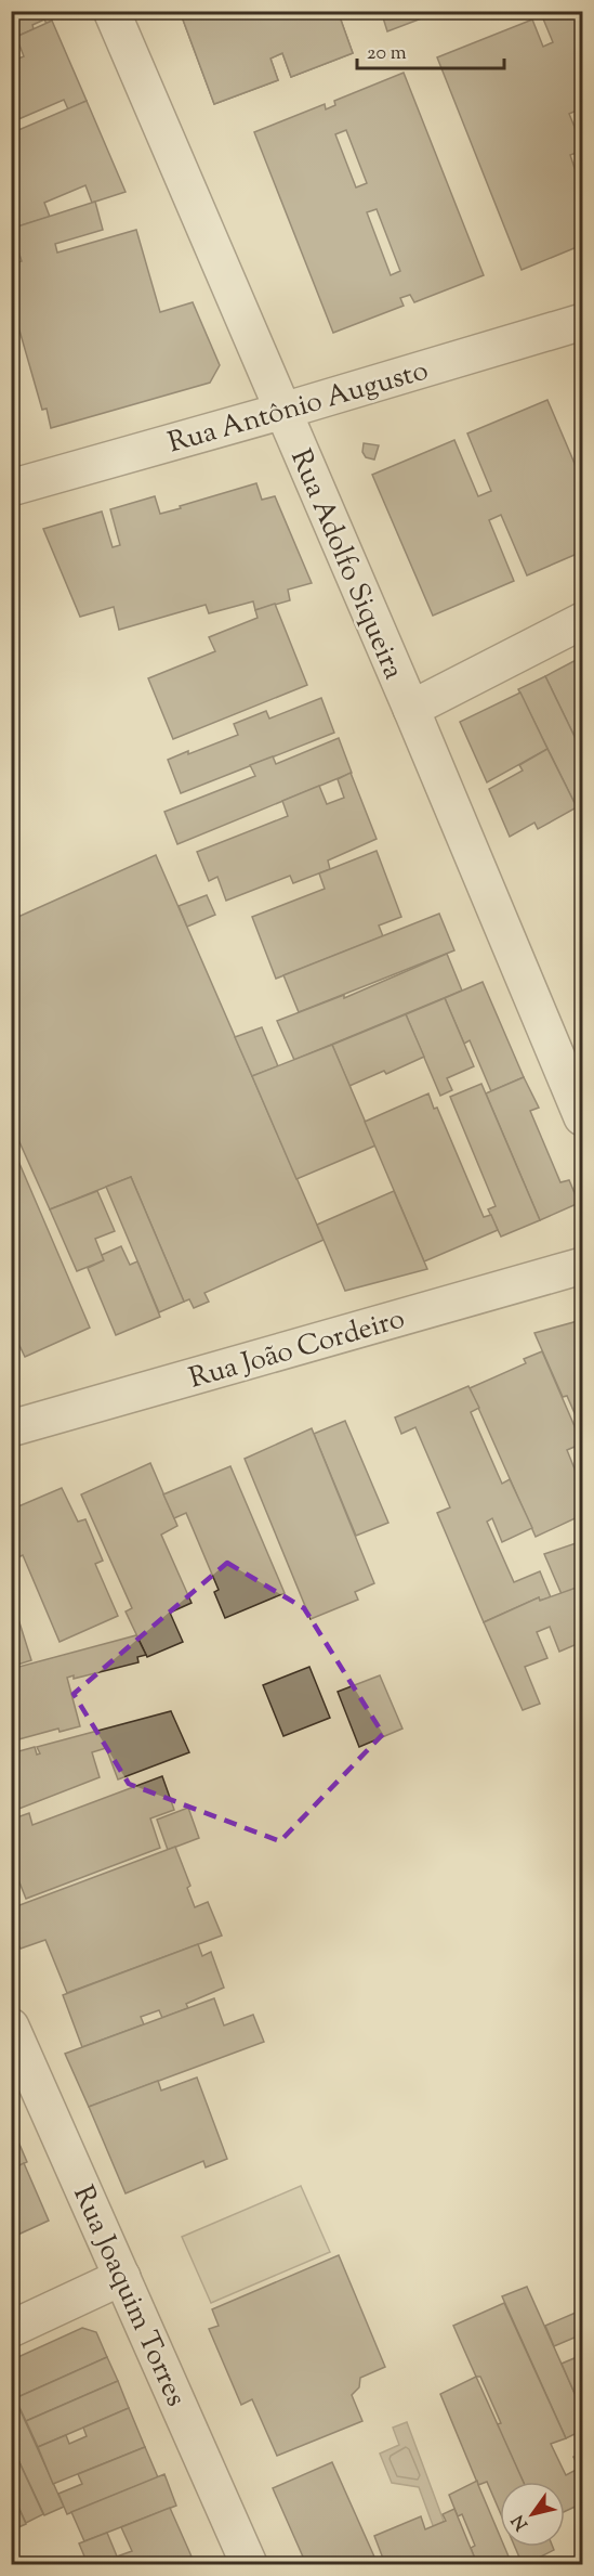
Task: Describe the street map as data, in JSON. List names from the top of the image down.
{
  "streets": {
    "street": [
      "Rua Antônio Augusto",
      "Rua Adolfo Siqueira",
      "Rua João Cordeiro",
      "Rua Joaquim Torres"
    ]
  },
  "crossings": [
    ["Rua Antônio Augusto", "Rua Adolfo Siqueira"]
  ],
  "scale_bar": "20 m",
  "north": "bottom left"
}
